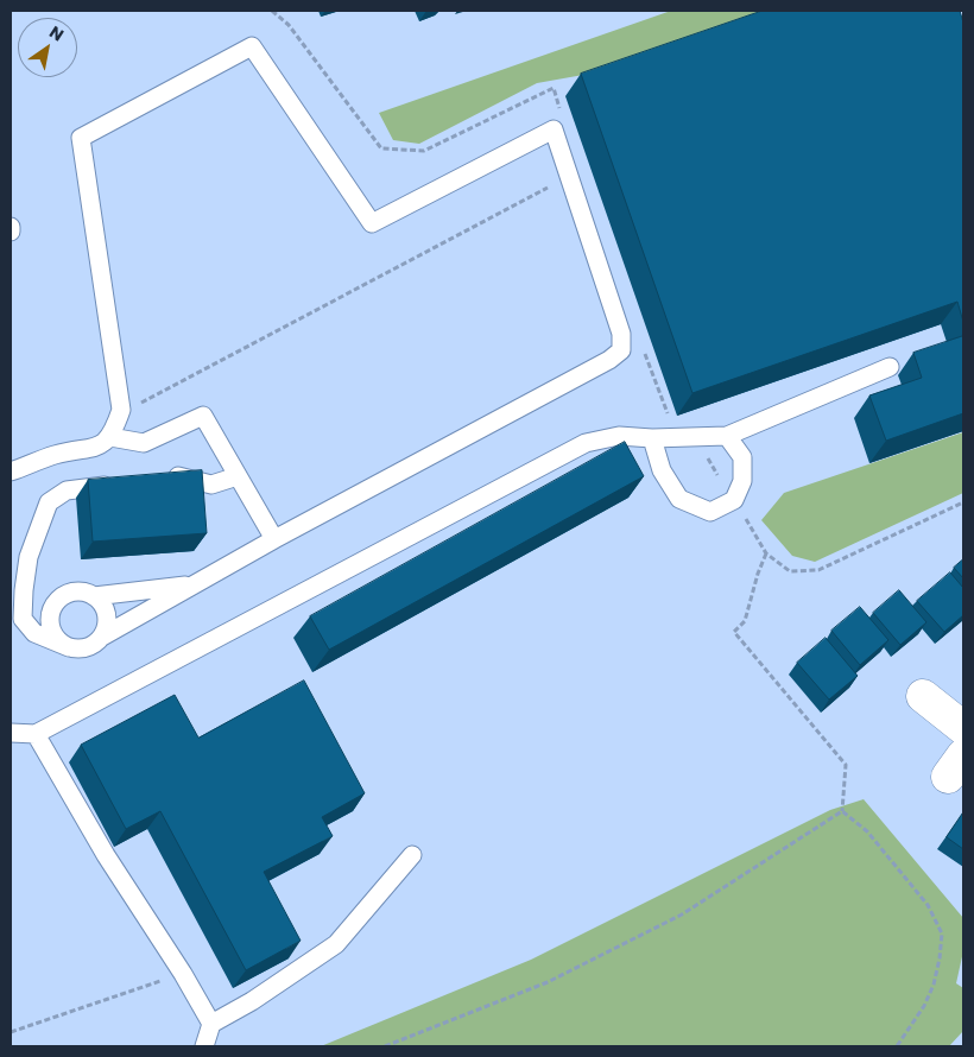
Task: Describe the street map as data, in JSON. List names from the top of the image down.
{
  "north": "top right"
}
